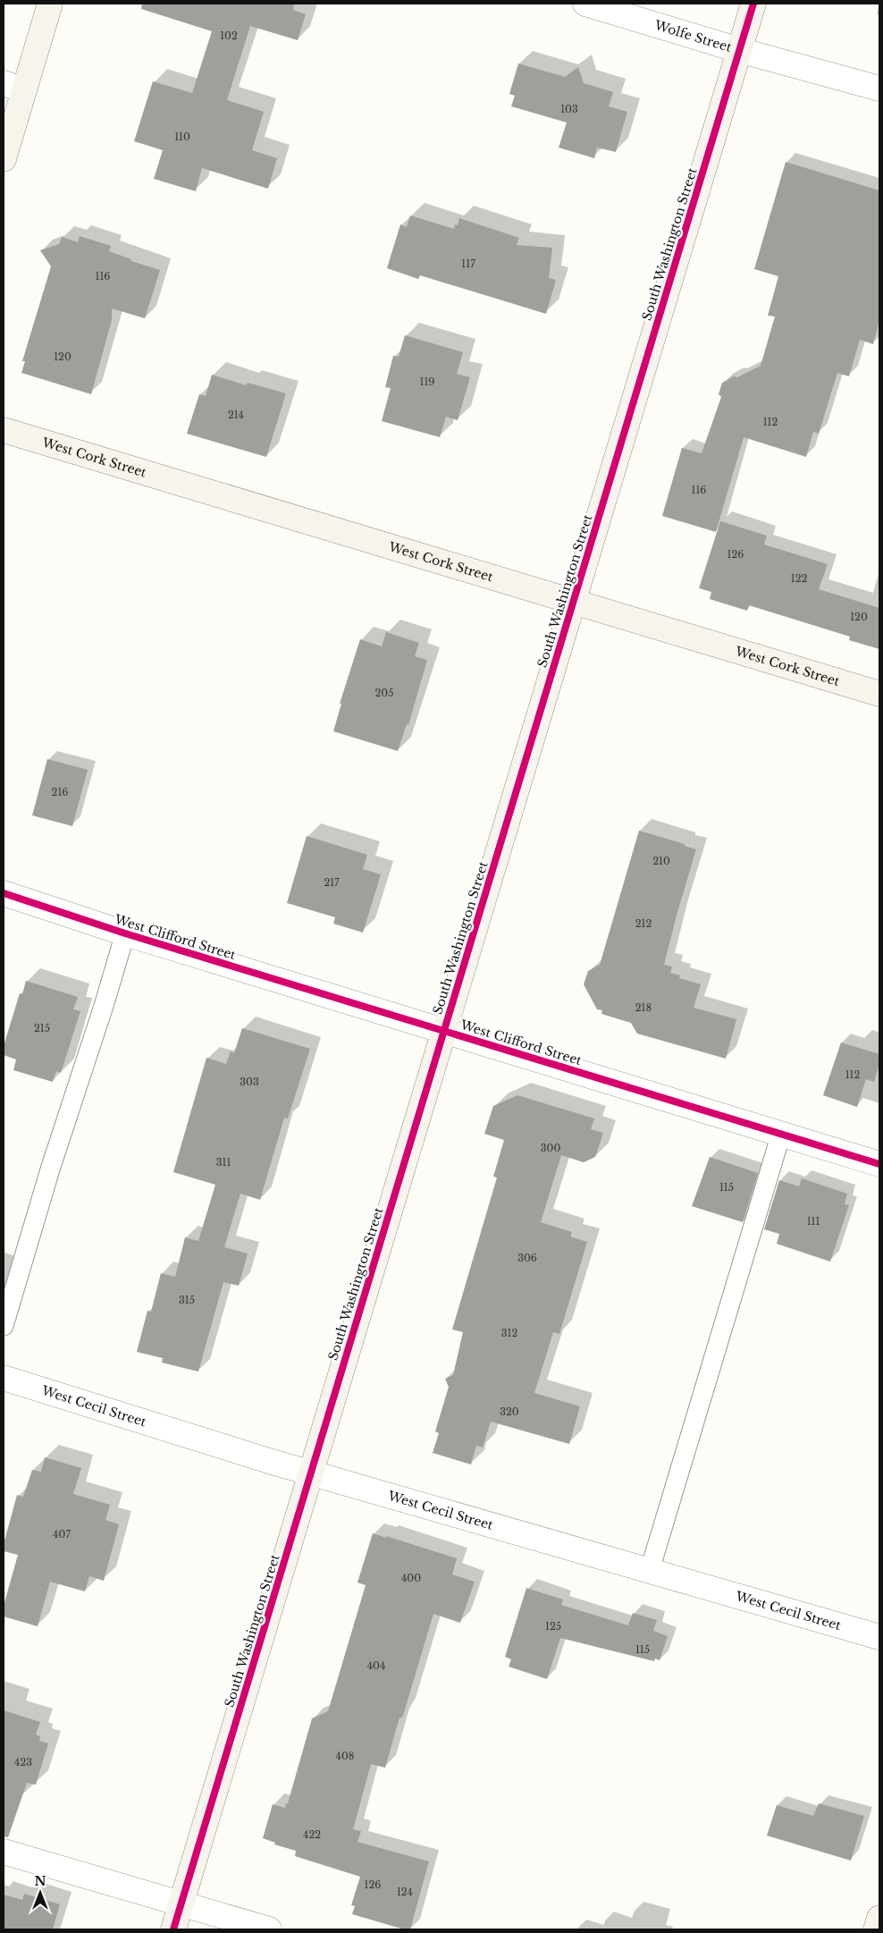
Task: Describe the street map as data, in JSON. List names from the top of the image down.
{
  "streets": {
    "street": [
      "Wolfe Street",
      "South Washington Street",
      "West Cork Street",
      "West Clifford Street",
      "West Cecil Street"
    ]
  },
  "crossings": [
    ["Wolfe Street", "South Washington Street"],
    ["South Washington Street", "West Cork Street"],
    ["South Washington Street", "West Clifford Street"],
    ["South Washington Street", "West Cecil Street"]
  ],
  "house_numbers": [
    "102",
    "103",
    "110",
    "117",
    "116",
    "120",
    "119",
    "214",
    "112",
    "116",
    "126",
    "122",
    "120",
    "205",
    "216",
    "210",
    "217",
    "212",
    "218",
    "215",
    "112",
    "303",
    "300",
    "311",
    "115",
    "111",
    "306",
    "315",
    "312",
    "320",
    "407",
    "400",
    "125",
    "115",
    "404",
    "408",
    "423",
    "422",
    "126",
    "124"
  ],
  "north": "top"
}
